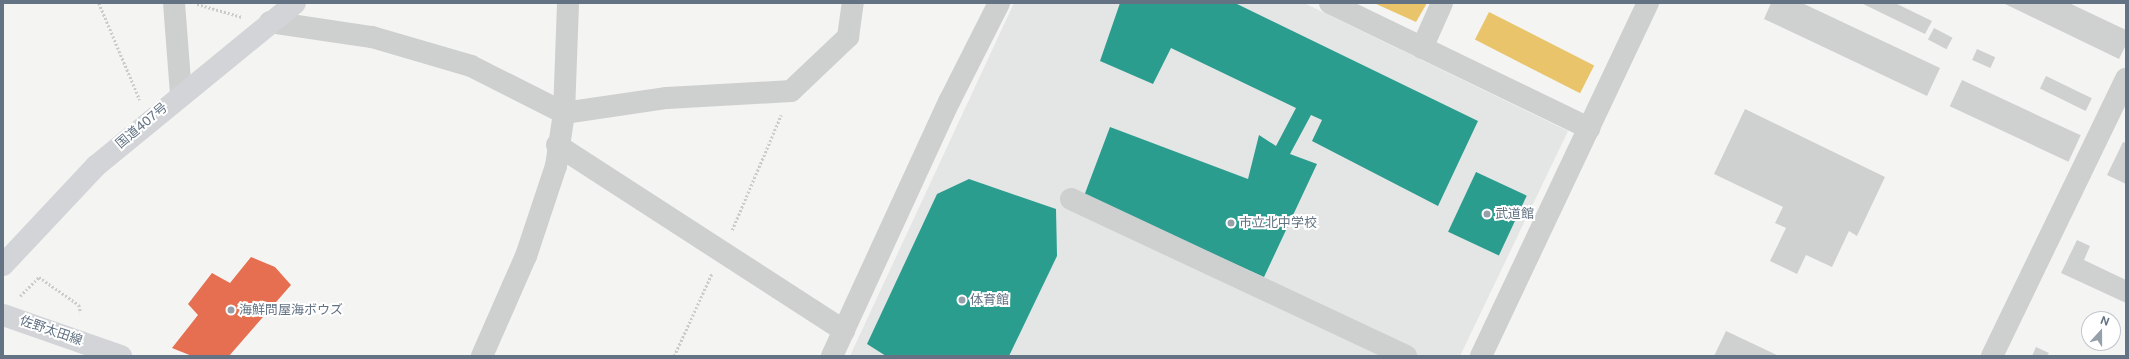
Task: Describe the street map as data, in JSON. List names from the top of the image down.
{
  "streets": {
    "main road": ["国道407号", "佐野太田線"]
  },
  "places": [
    "武道館",
    "市立北中学校",
    "体育館",
    "海鮮問屋海ボウズ"
  ],
  "north": "top"
}
